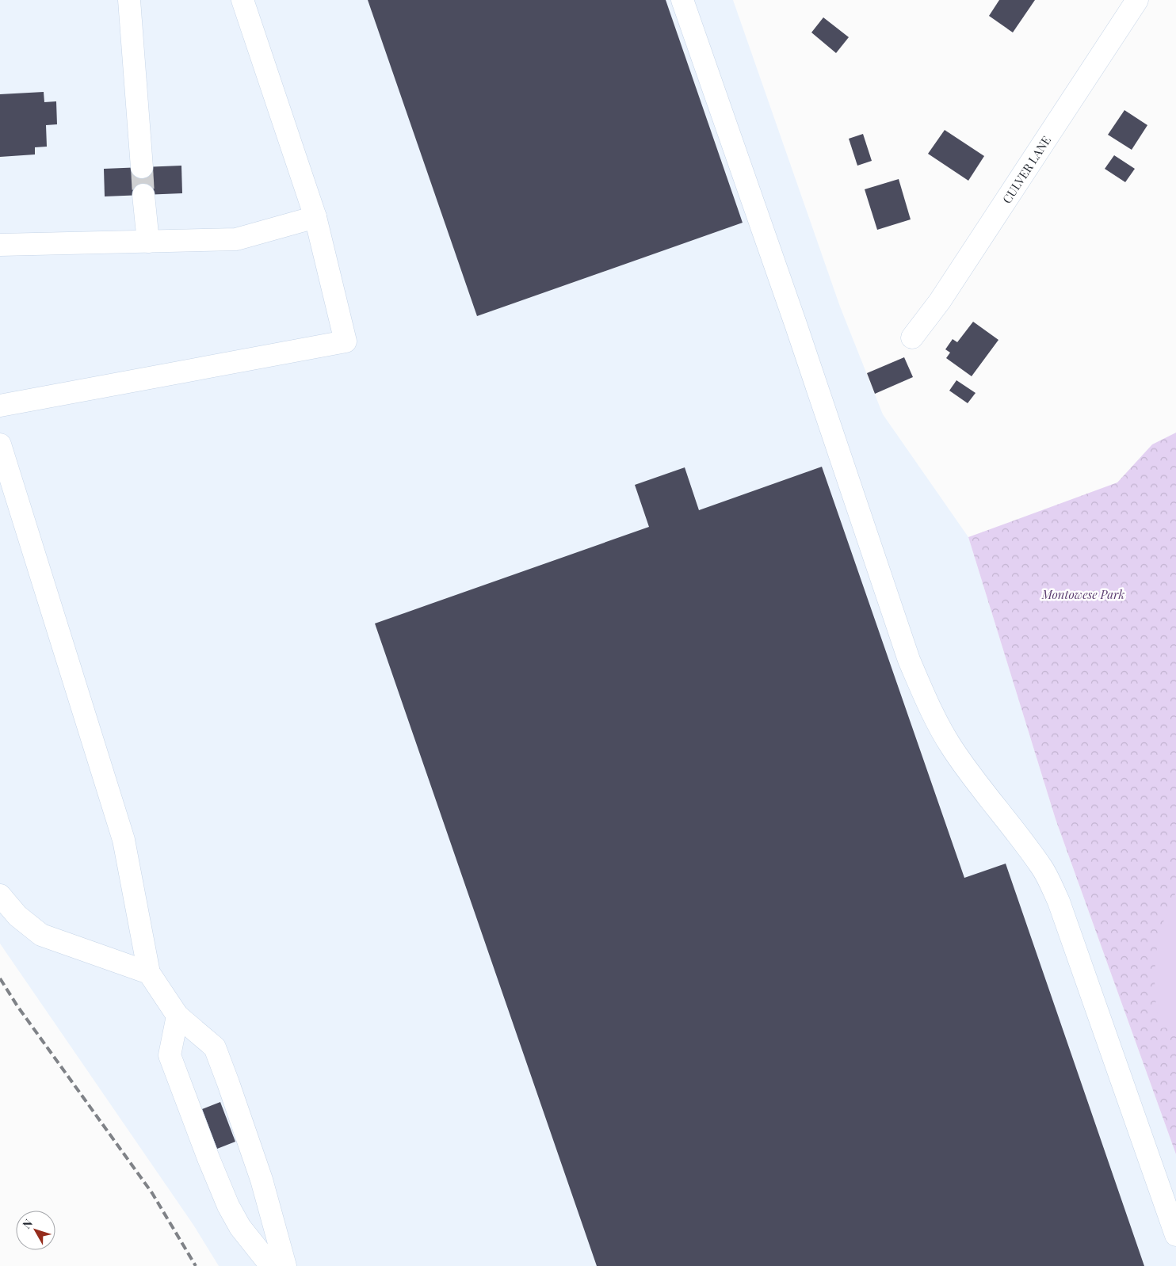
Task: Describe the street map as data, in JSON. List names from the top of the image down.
{
  "streets": {
    "street": ["CULVER LANE"]
  },
  "parks": ["Montowese Park"],
  "north": "top left"
}
